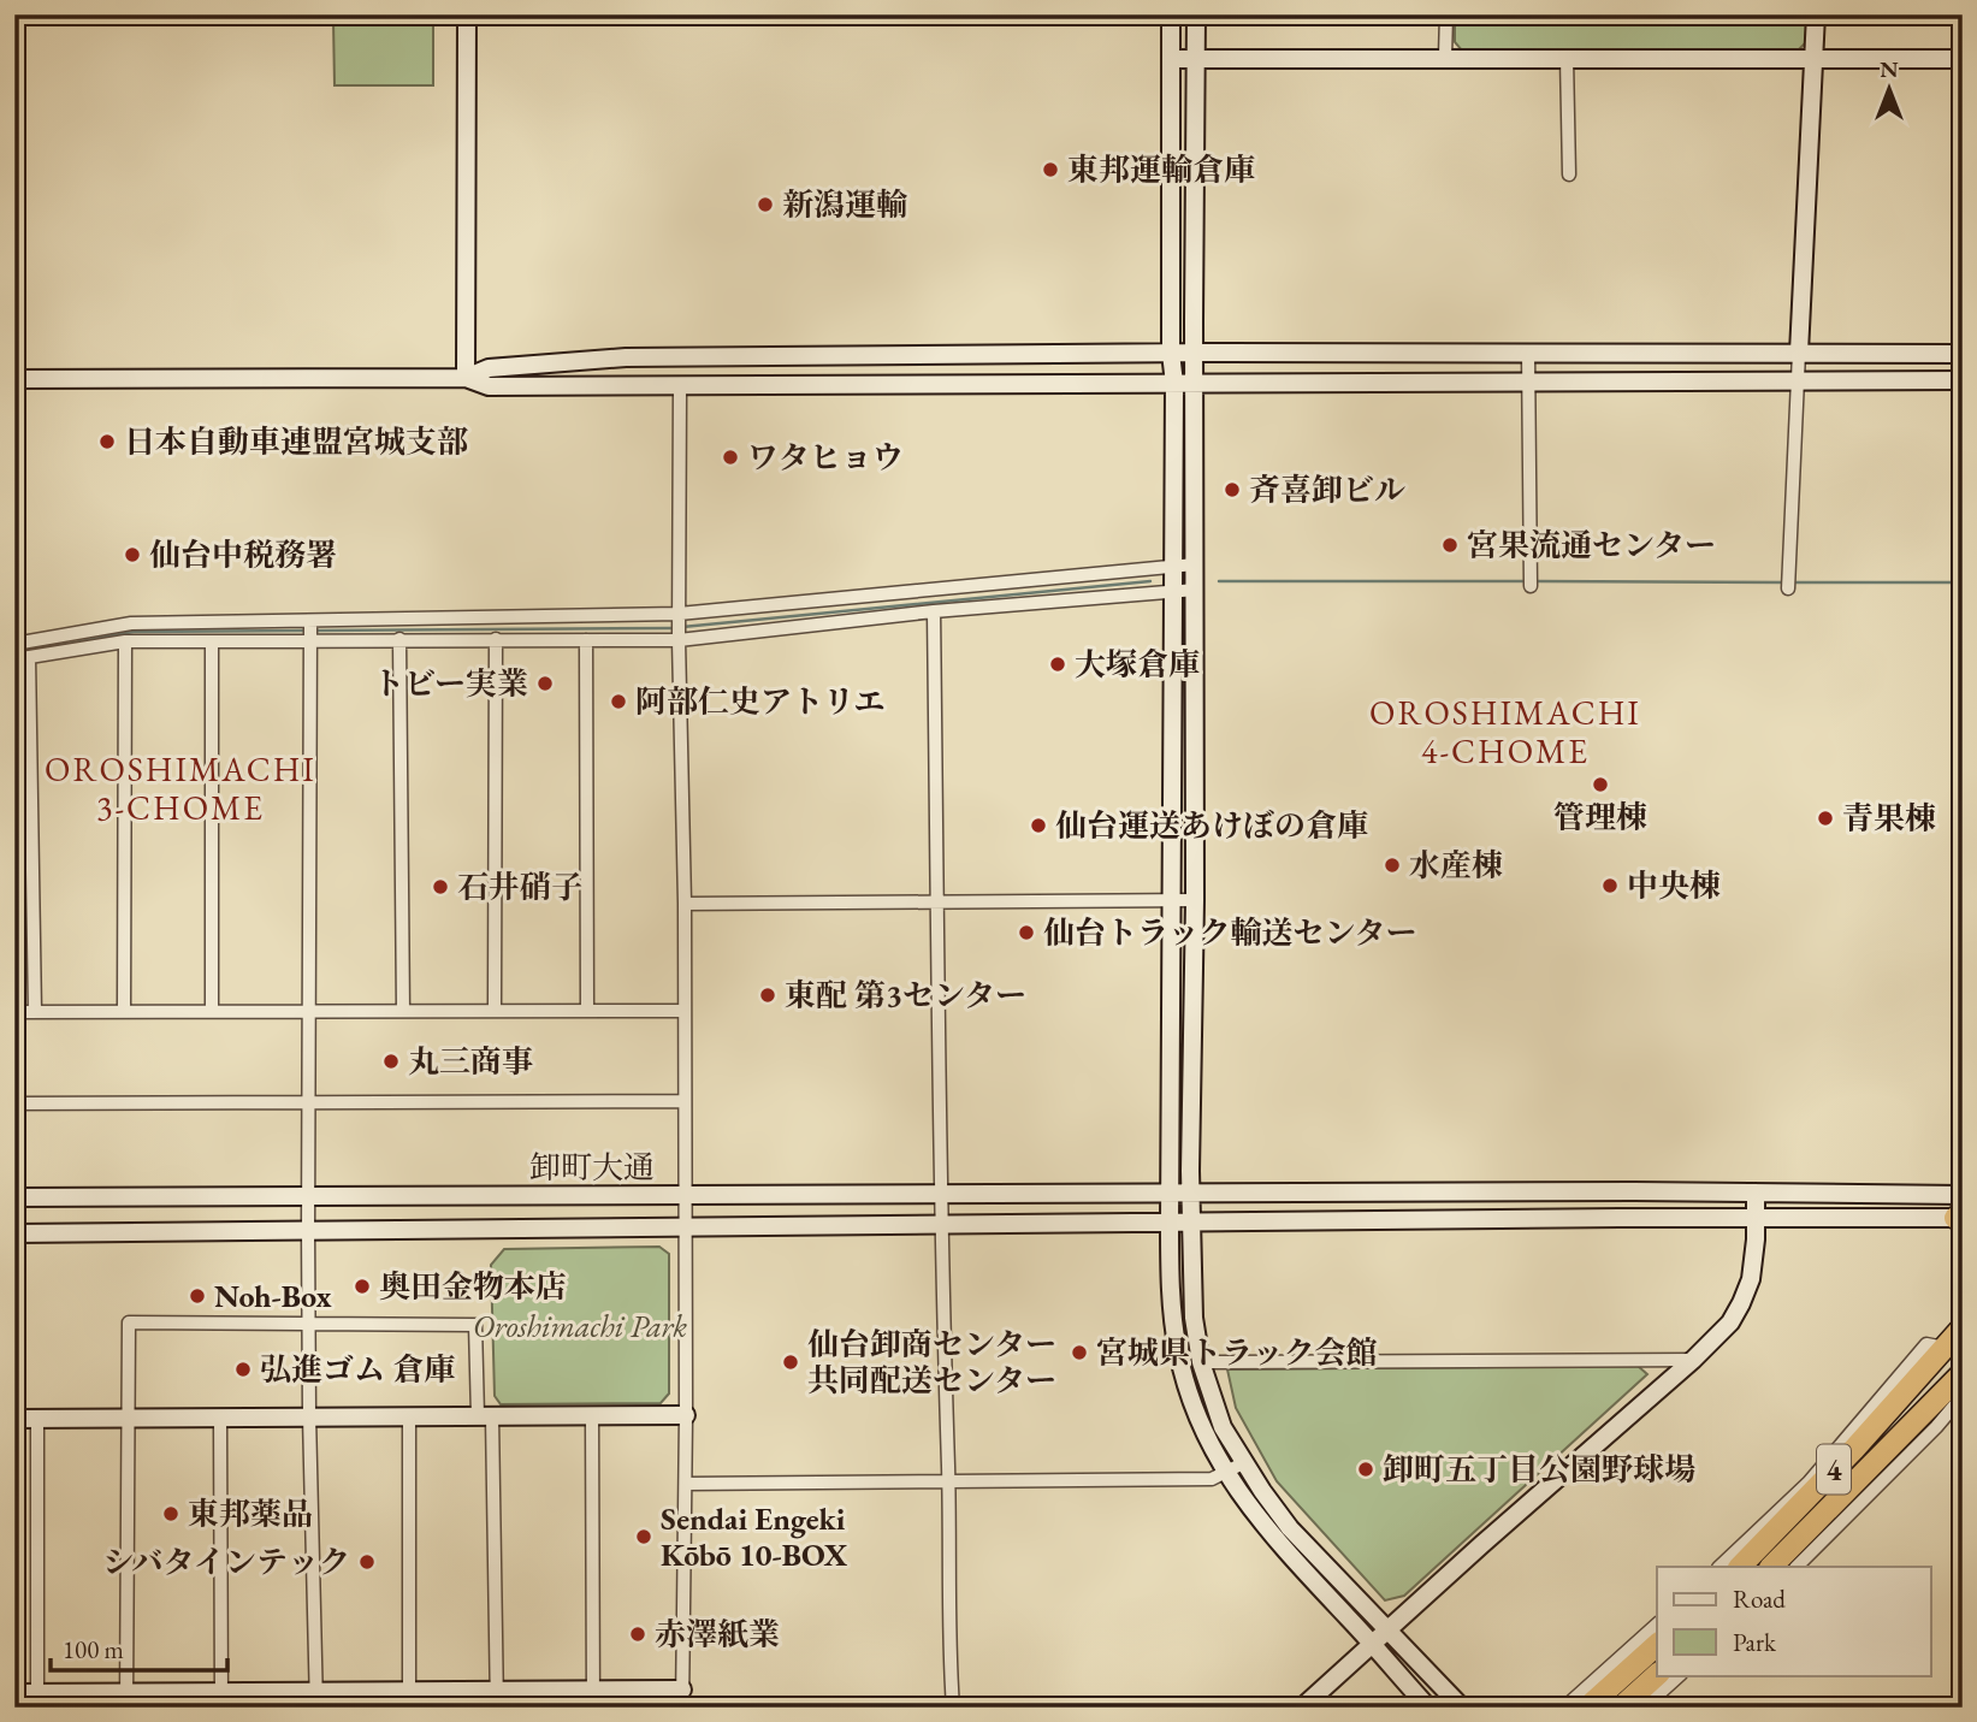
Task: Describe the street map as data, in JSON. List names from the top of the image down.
{
  "streets": {
    "highway": ["4"],
    "street": ["卸町大通"]
  },
  "districts": ["OROSHIMACHI 4-CHOME", "OROSHIMACHI 3-CHOME"],
  "parks": ["Oroshimachi Park"],
  "places": [
    "東邦運輸倉庫",
    "新潟運輸",
    "日本自動車連盟宮城支部",
    "ワタヒョウ",
    "斉喜卸ビル",
    "宮果流通センター",
    "仙台中税務署",
    "大塚倉庫",
    "トビー実業",
    "阿部仁史アトリエ",
    "管理棟",
    "青果棟",
    "仙台運送あけぼの倉庫",
    "水産棟",
    "中央棟",
    "石井硝子",
    "仙台トラック輸送センター",
    "東配 第3センター",
    "丸三商事",
    "奥田金物本店",
    "Noh-Box",
    "宮城県トラック会館",
    "仙台卸商センター 共同配送センター",
    "弘進ゴム 倉庫",
    "卸町五丁目公園野球場",
    "東邦薬品",
    "Sendai Engeki Kōbō 10-BOX",
    "シバタインテック",
    "赤澤紙業"
  ],
  "legend": ["Road", "Park"],
  "scale_bar": "100 m",
  "north": "top"
}
